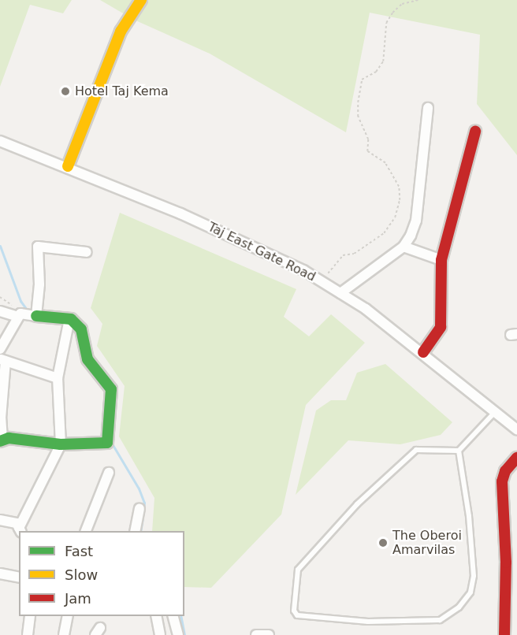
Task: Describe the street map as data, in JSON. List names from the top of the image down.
{
  "streets": {
    "street": ["Taj East Gate Road"]
  },
  "places": ["Hotel Taj Kema", "The Oberoi Amarvilas"],
  "legend": ["Fast", "Slow", "Jam"]
}
